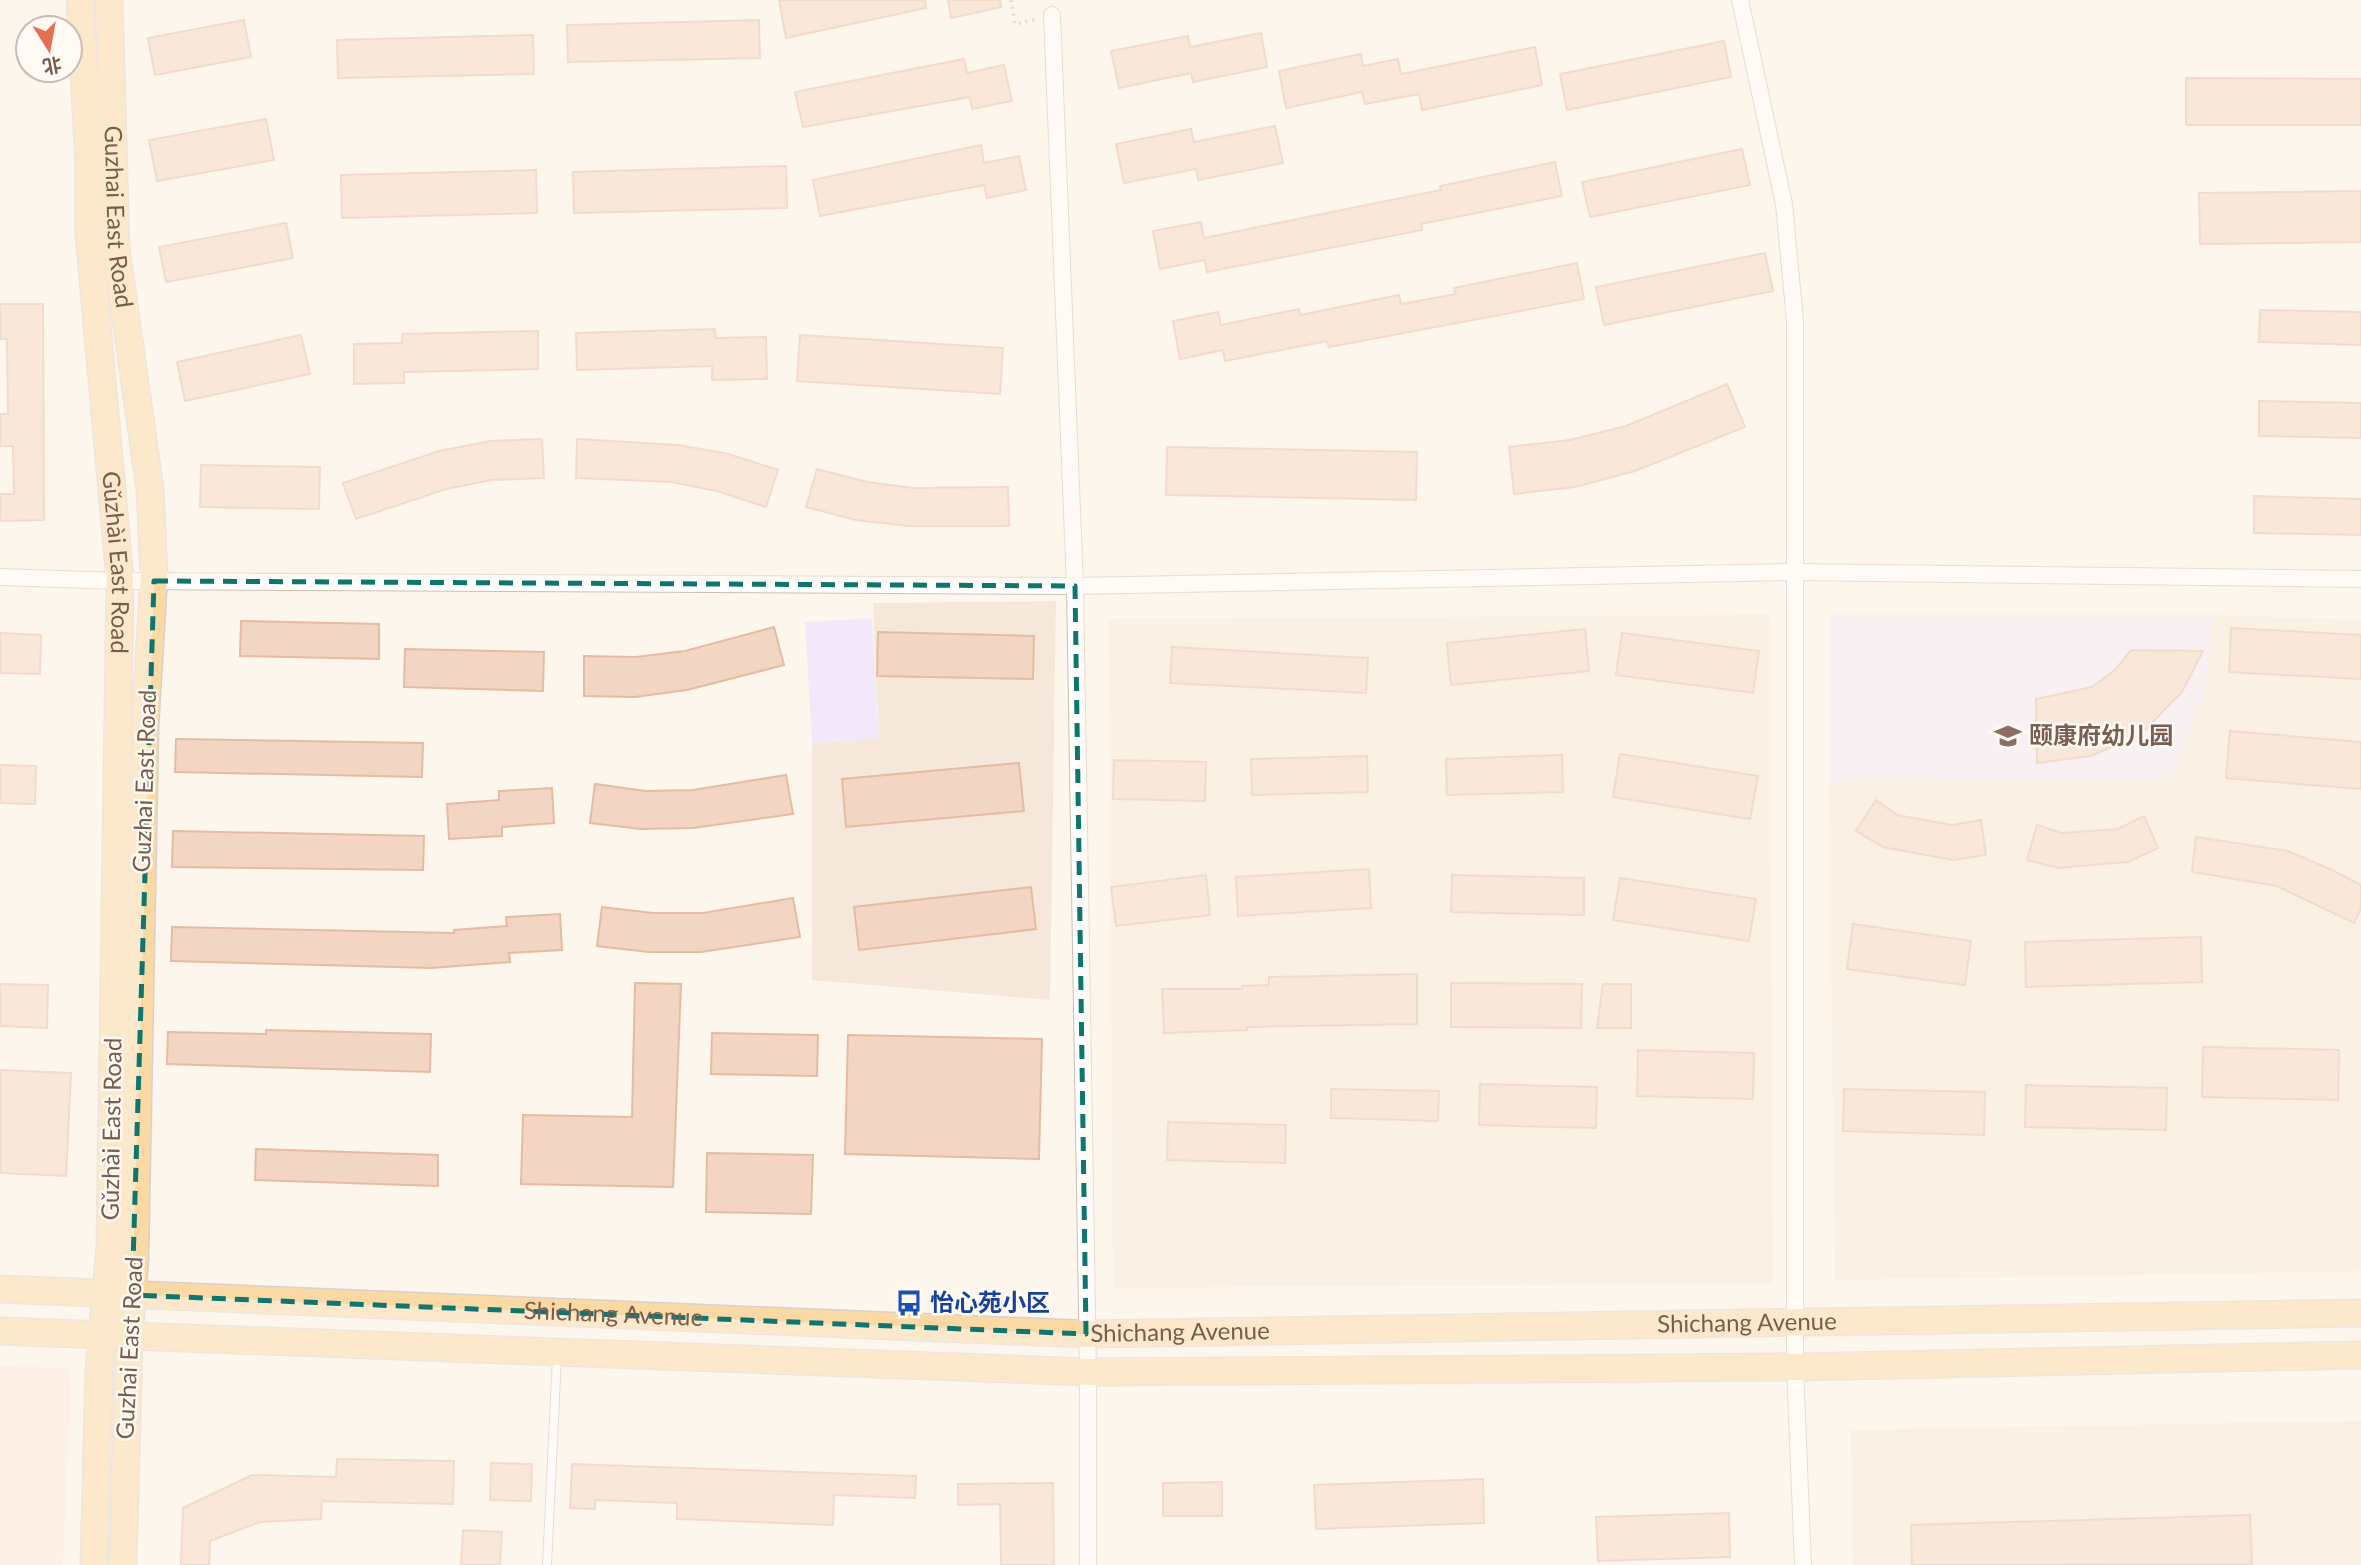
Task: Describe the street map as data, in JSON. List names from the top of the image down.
{
  "streets": {
    "main road": ["Guzhai East Road", "Gǔzhài East Road", "Shichang Avenue"]
  },
  "crossings": [
    ["Guzhai East Road", "Gǔzhài East Road"],
    ["Guzhai East Road", "Shichang Avenue"],
    ["Gǔzhài East Road", "Shichang Avenue"]
  ],
  "places": {
    "school or university": ["颐康府幼儿园"],
    "bus stop": ["怡心苑小区"]
  },
  "north": "bottom"
}
